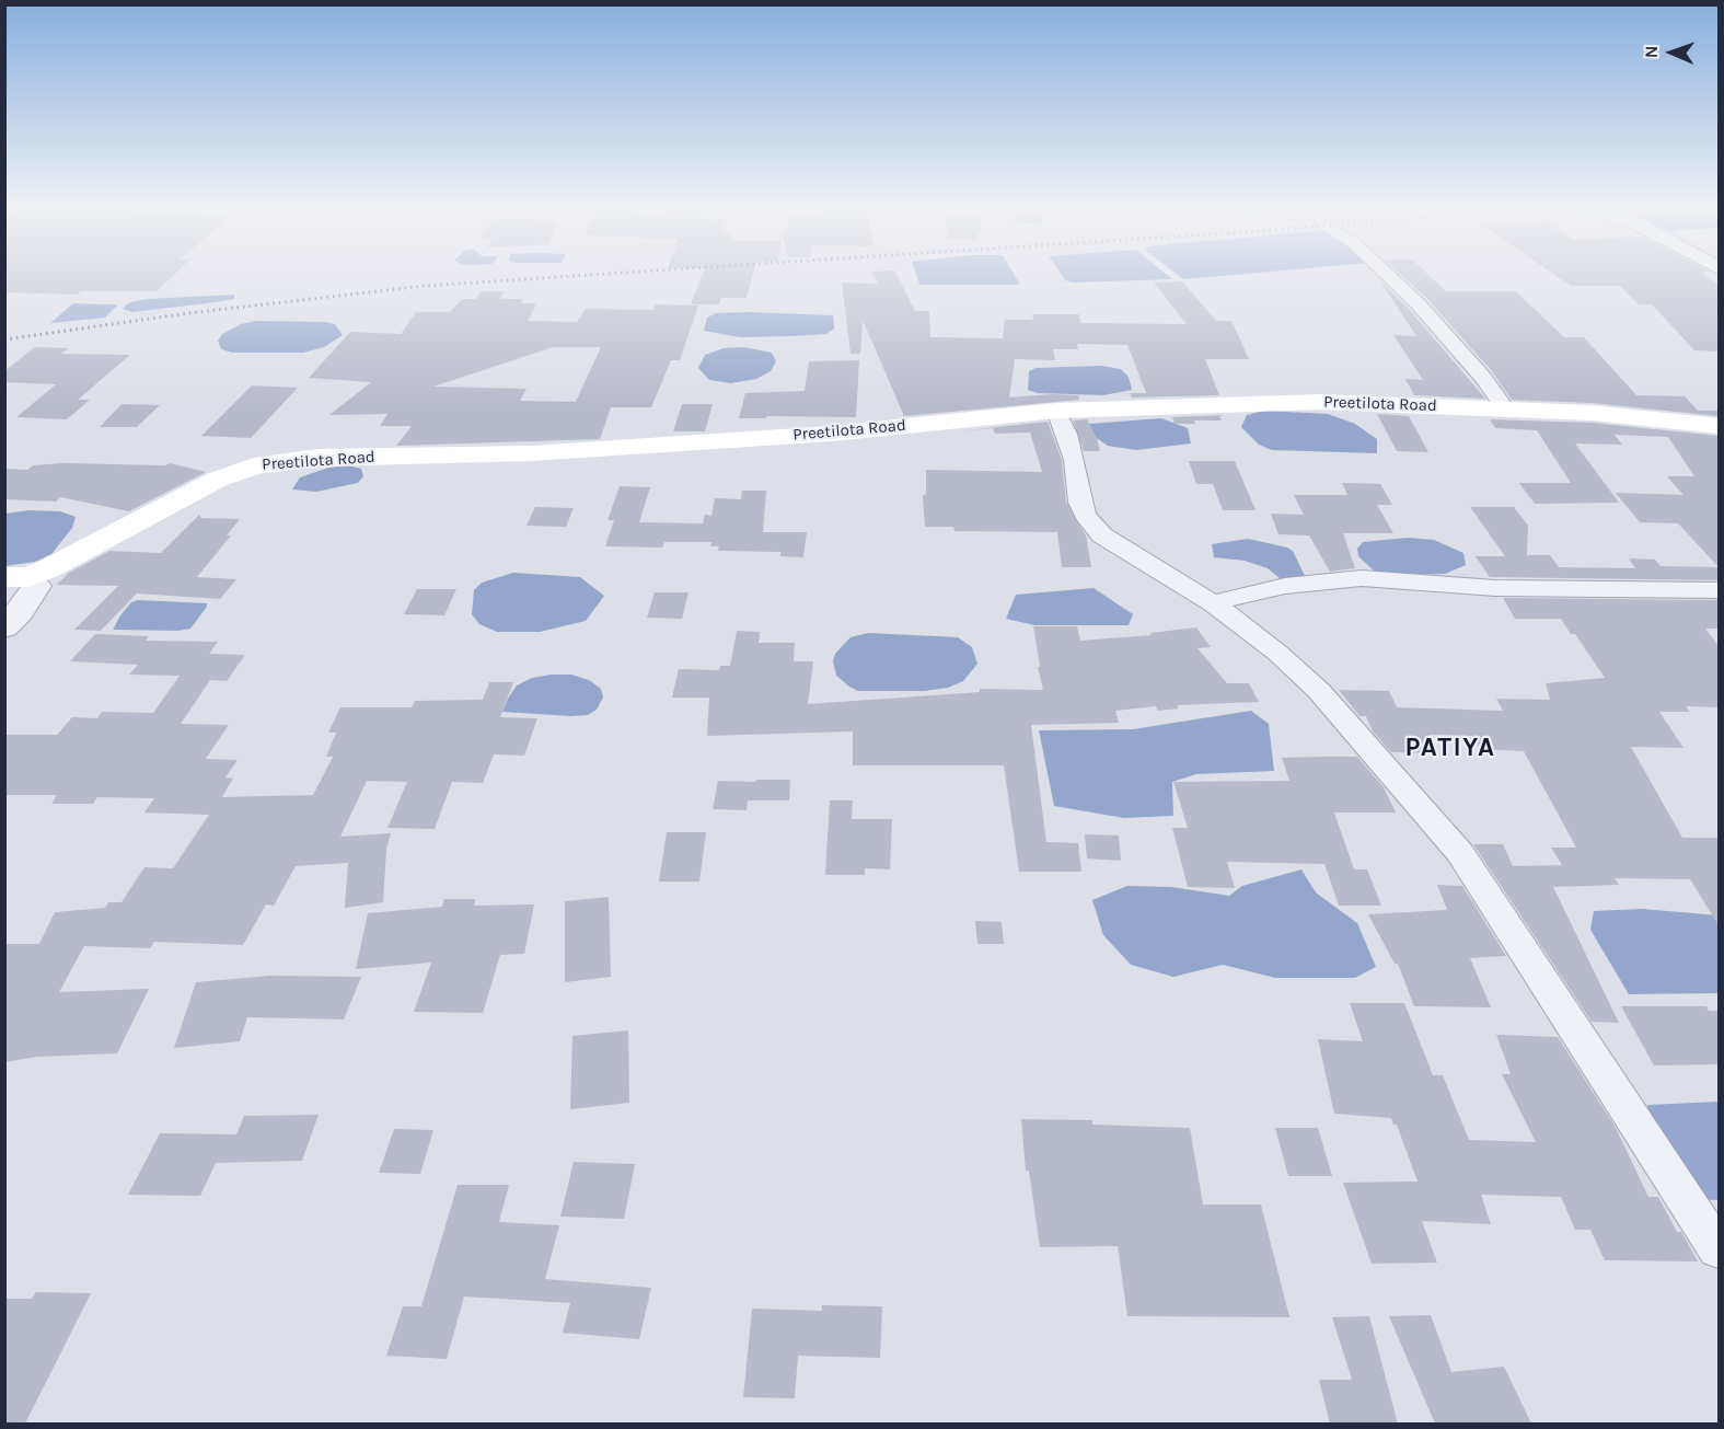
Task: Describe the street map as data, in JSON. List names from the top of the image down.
{
  "streets": {
    "main road": ["Preetilota Road"]
  },
  "districts": ["PATIYA"],
  "north": "left"
}
